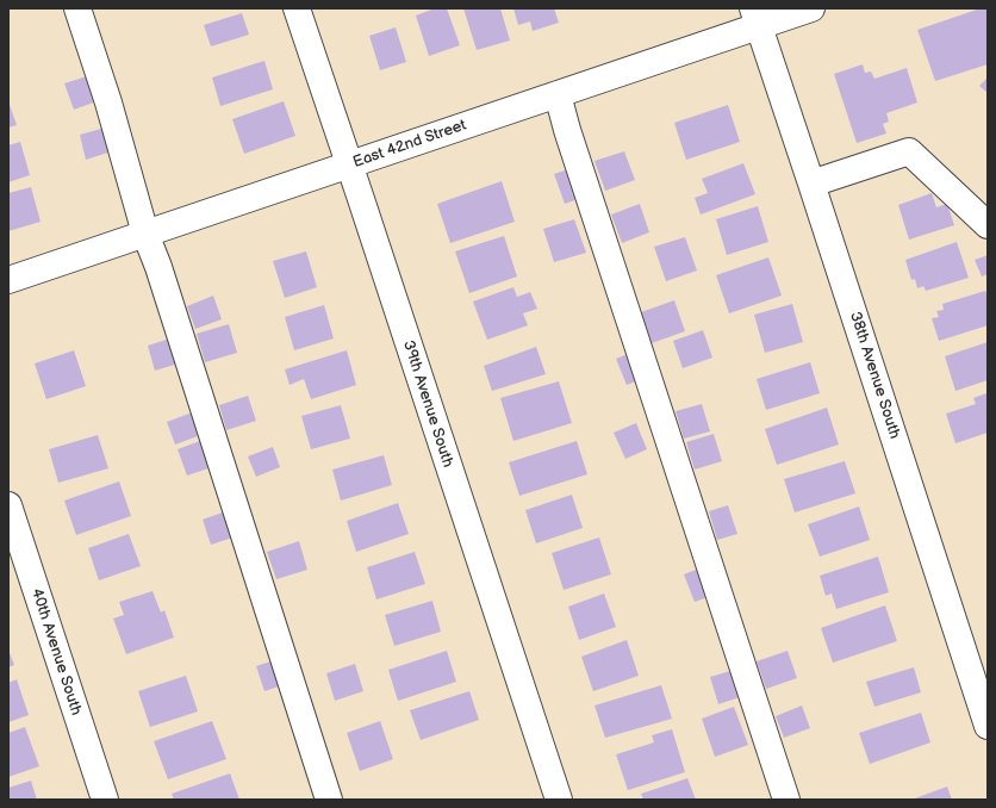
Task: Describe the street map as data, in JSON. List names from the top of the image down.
{
  "streets": {
    "street": [
      "East 42nd Street",
      "38th Avenue South",
      "39th Avenue South",
      "40th Avenue South"
    ]
  },
  "crossings": [
    ["East 42nd Street", "38th Avenue South"],
    ["East 42nd Street", "39th Avenue South"]
  ]
}
